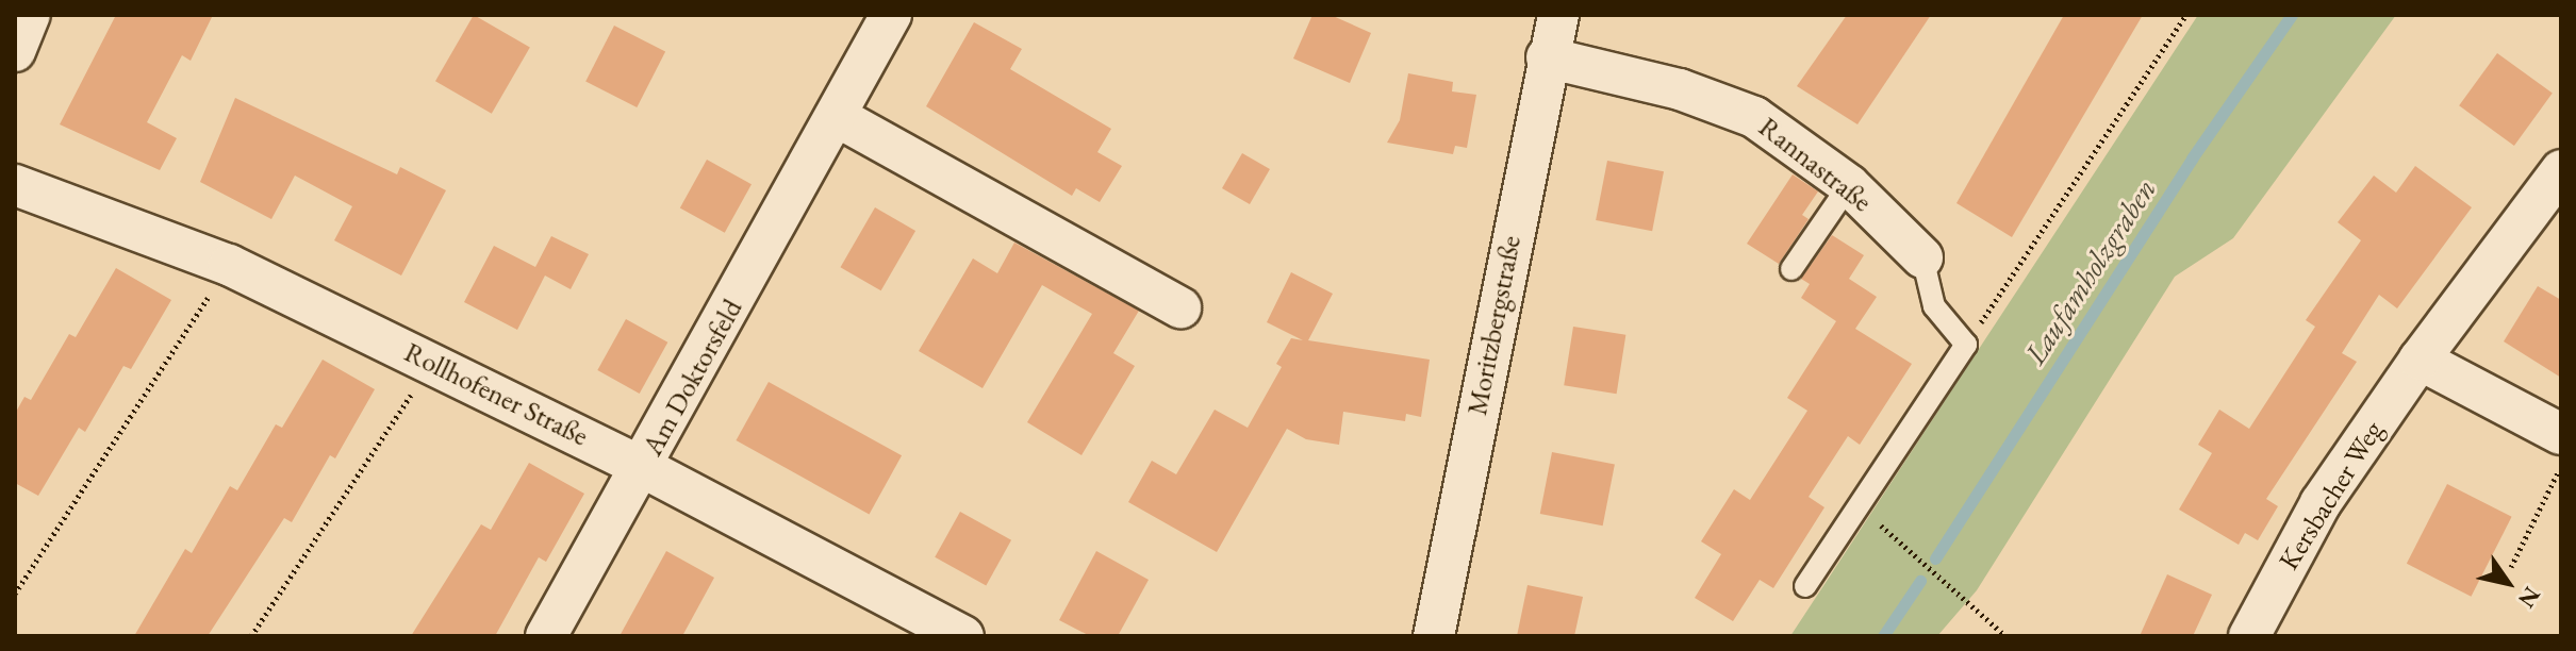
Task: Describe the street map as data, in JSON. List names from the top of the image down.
{
  "streets": {
    "street": [
      "Rannastraße",
      "Moritzbergstraße",
      "Am Doktorsfeld",
      "Rollhofener Straße",
      "Kersbacher Weg"
    ]
  },
  "crossings": [
    ["Rannastraße", "Moritzbergstraße"],
    ["Am Doktorsfeld", "Rollhofener Straße"]
  ],
  "water": ["Laufamholzgraben"],
  "north": "bottom right"
}
